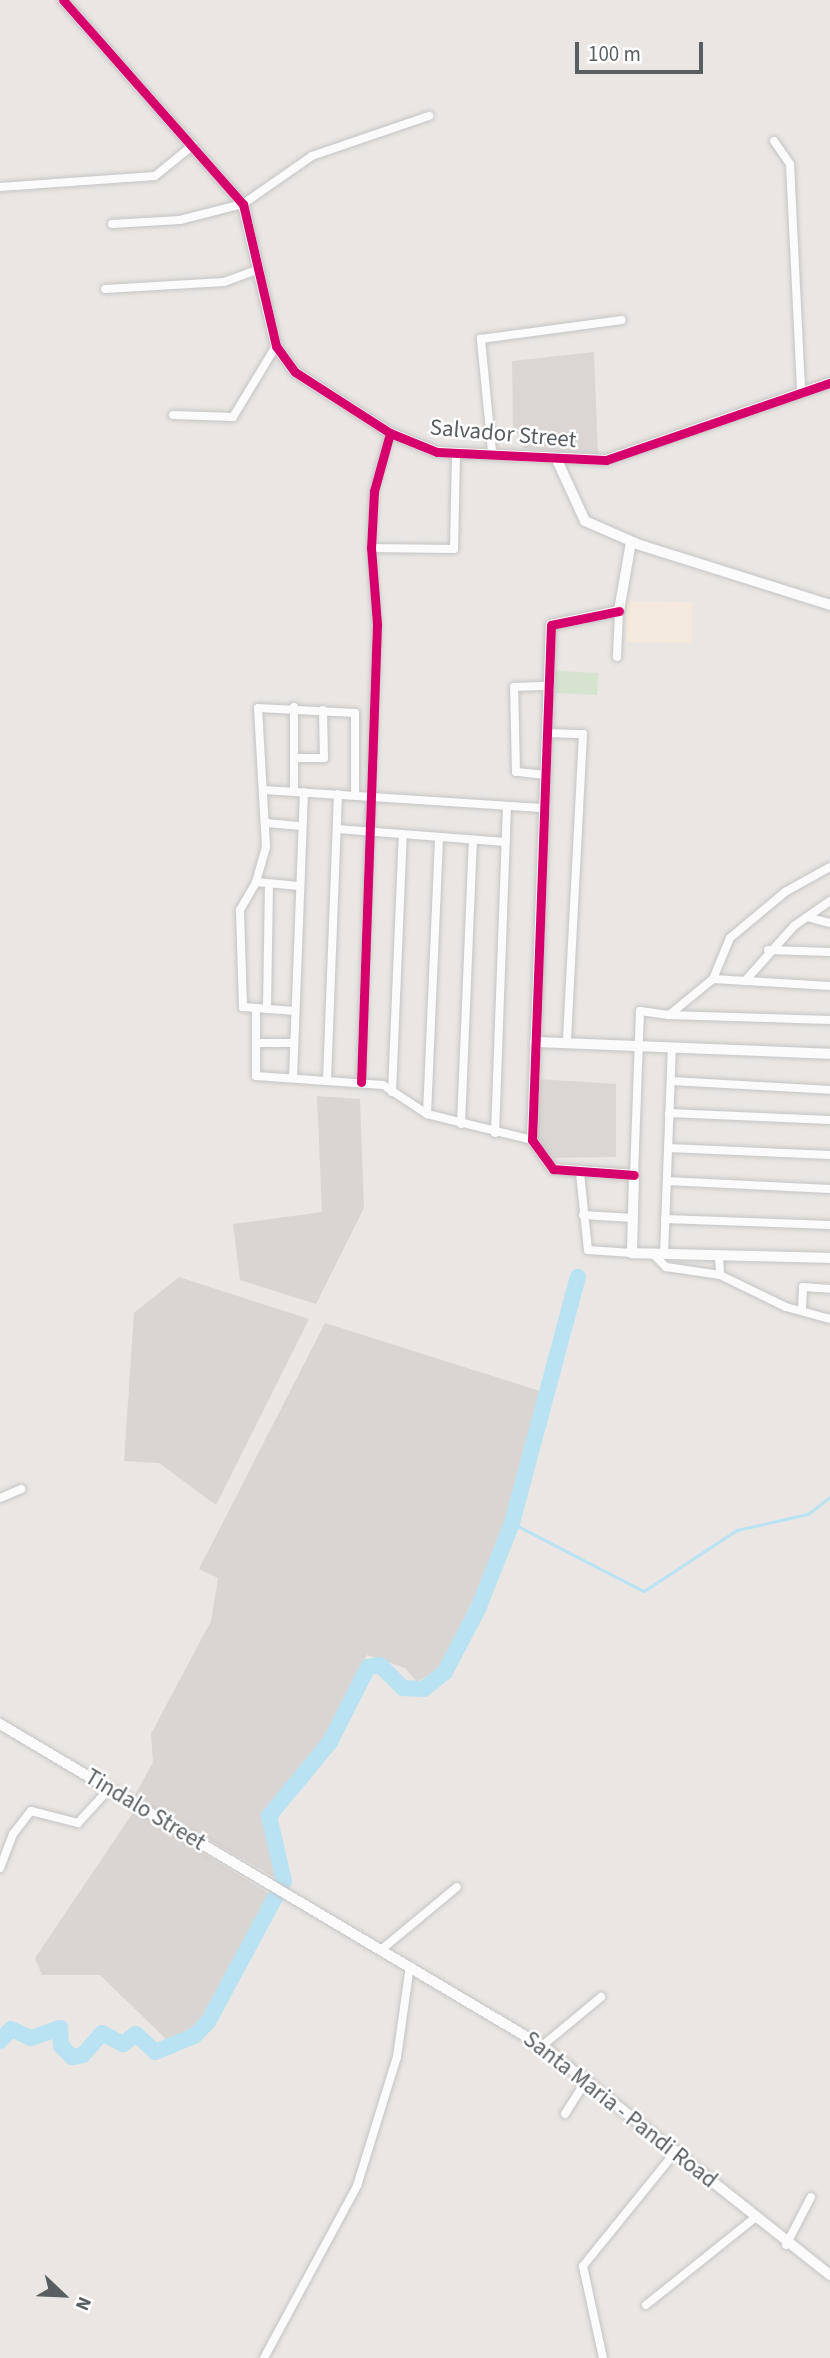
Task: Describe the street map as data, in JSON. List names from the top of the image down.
{
  "streets": {
    "street": ["Salvador Street", "Tindalo Street", "Santa Maria - Pandi Road"]
  },
  "crossings": [
    ["Tindalo Street", "Santa Maria - Pandi Road"]
  ],
  "scale_bar": "100 m",
  "north": "bottom right"
}
